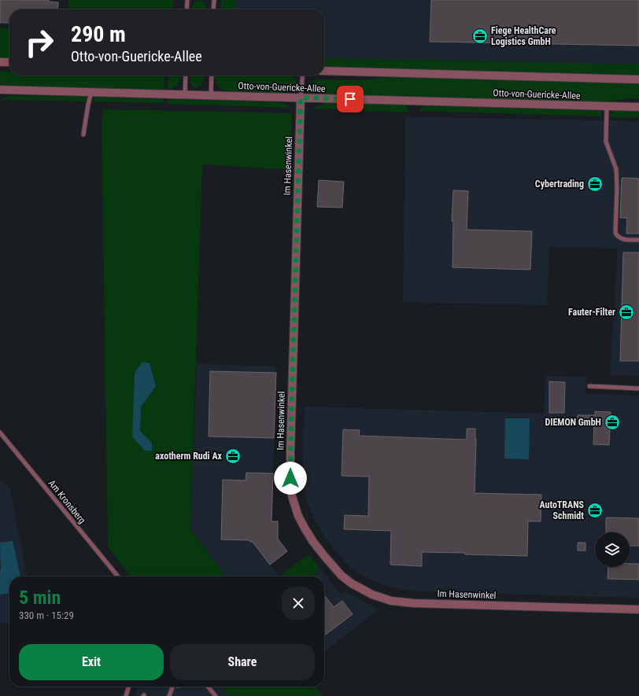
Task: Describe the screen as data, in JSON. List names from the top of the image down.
{
  "streets": {
    "street": ["Otto-von-Guericke-Allee", "Im Hasenwinkel"],
    "lane": ["Am Kronsberg"]
  },
  "crossings": [
    ["Otto-von-Guericke-Allee", "Im Hasenwinkel"]
  ],
  "places": {
    "office": [
      "Fiege HealthCare Logistics GmbH",
      "Cybertrading",
      "Fauter-Filter",
      "DIEMON GmbH",
      "axotherm Rudi Ax",
      "AutoTRANS Schmidt"
    ]
  },
  "page": {
    "turn": ["290 m", "Otto-von-Guericke-Allee"],
    "heading": ["5 min", "330 m · 15:29"],
    "buttons": ["Exit", "Share"]
  }
}
